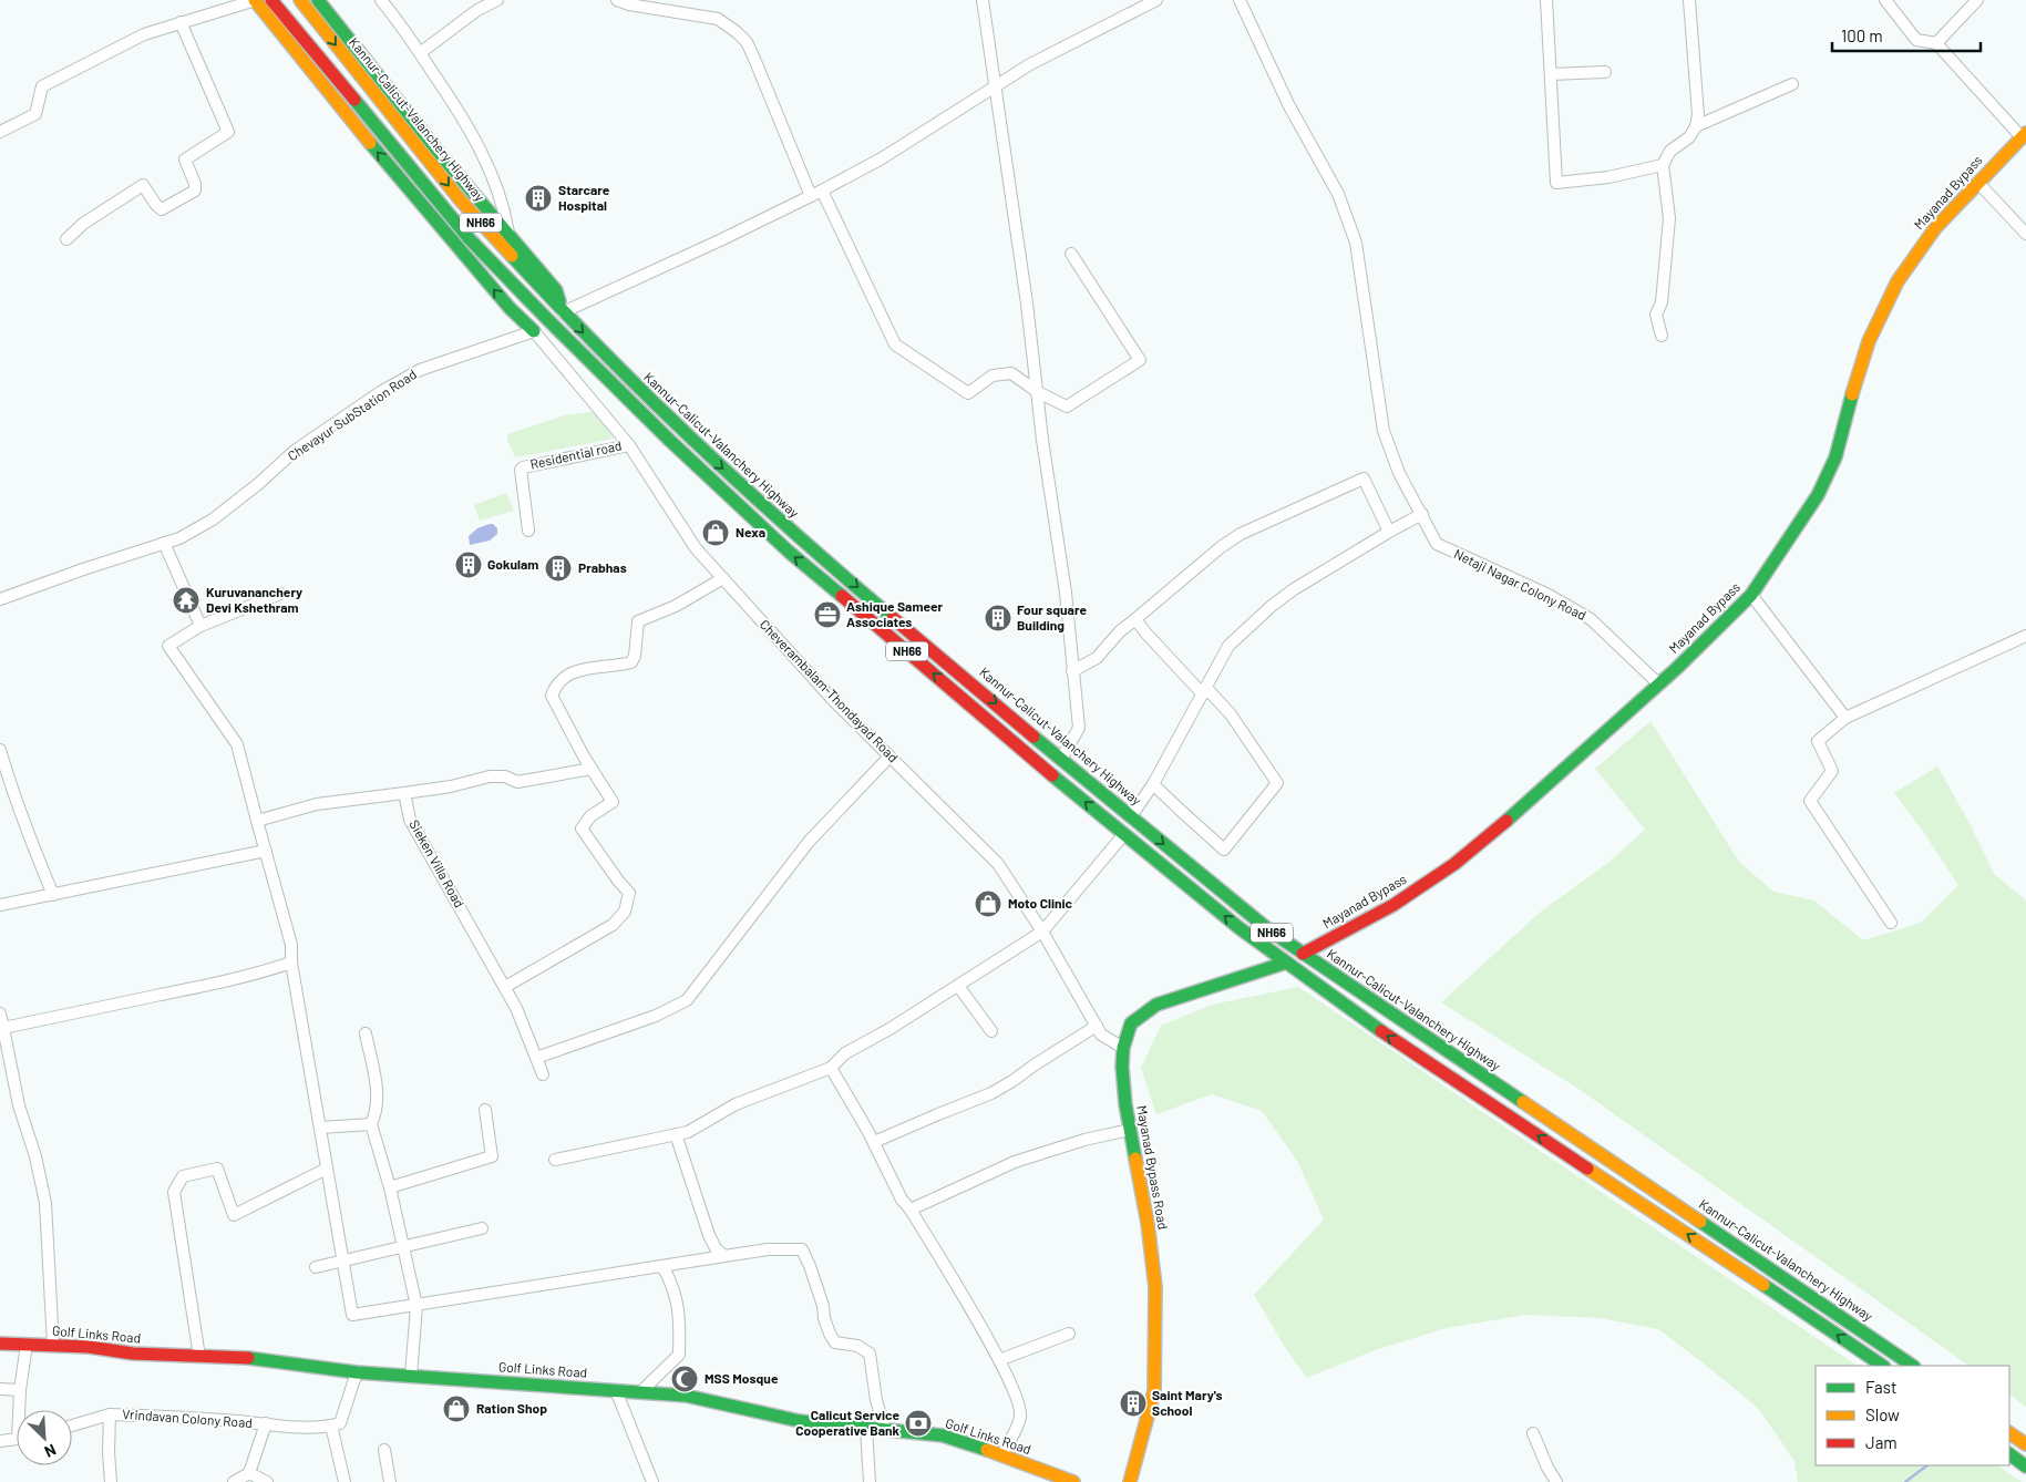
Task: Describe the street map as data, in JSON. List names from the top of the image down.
{
  "streets": {
    "main road": [
      "Kannur-Calicut-Valanchery Highway",
      "Mayanad Bypass",
      "NH66",
      "Mayanad Bypass Road",
      "Golf Links Road"
    ],
    "street": [
      "Chevayur SubStation Road",
      "Residential road",
      "Netaji Nagar Colony Road",
      "Cheverambalam-Thondayad Road",
      "Sieken Villa Road",
      "Vrindavan Colony Road"
    ]
  },
  "crossings": [
    ["Kannur-Calicut-Valanchery Highway", "Mayanad Bypass"],
    ["Mayanad Bypass", "Netaji Nagar Colony Road"],
    ["NH66", "Mayanad Bypass Road"],
    ["Chevayur SubStation Road", "Cheverambalam-Thondayad Road"],
    ["Residential road", "Cheverambalam-Thondayad Road"],
    ["Cheverambalam-Thondayad Road", "Mayanad Bypass Road"]
  ],
  "places": {
    "building": [
      "Starcare Hospital",
      "Gokulam",
      "Prabhas",
      "Four square Building",
      "Saint Mary's School"
    ],
    "shop": ["Nexa", "Moto Clinic", "Ration Shop"],
    "temple": ["Kuruvananchery Devi Kshethram"],
    "office": ["Ashique Sameer Associates"],
    "mosque": ["MSS Mosque"],
    "bank": ["Calicut Service Cooperative Bank"]
  },
  "legend": ["Fast", "Slow", "Jam"],
  "scale_bar": "100 m",
  "north": "bottom right"
}
